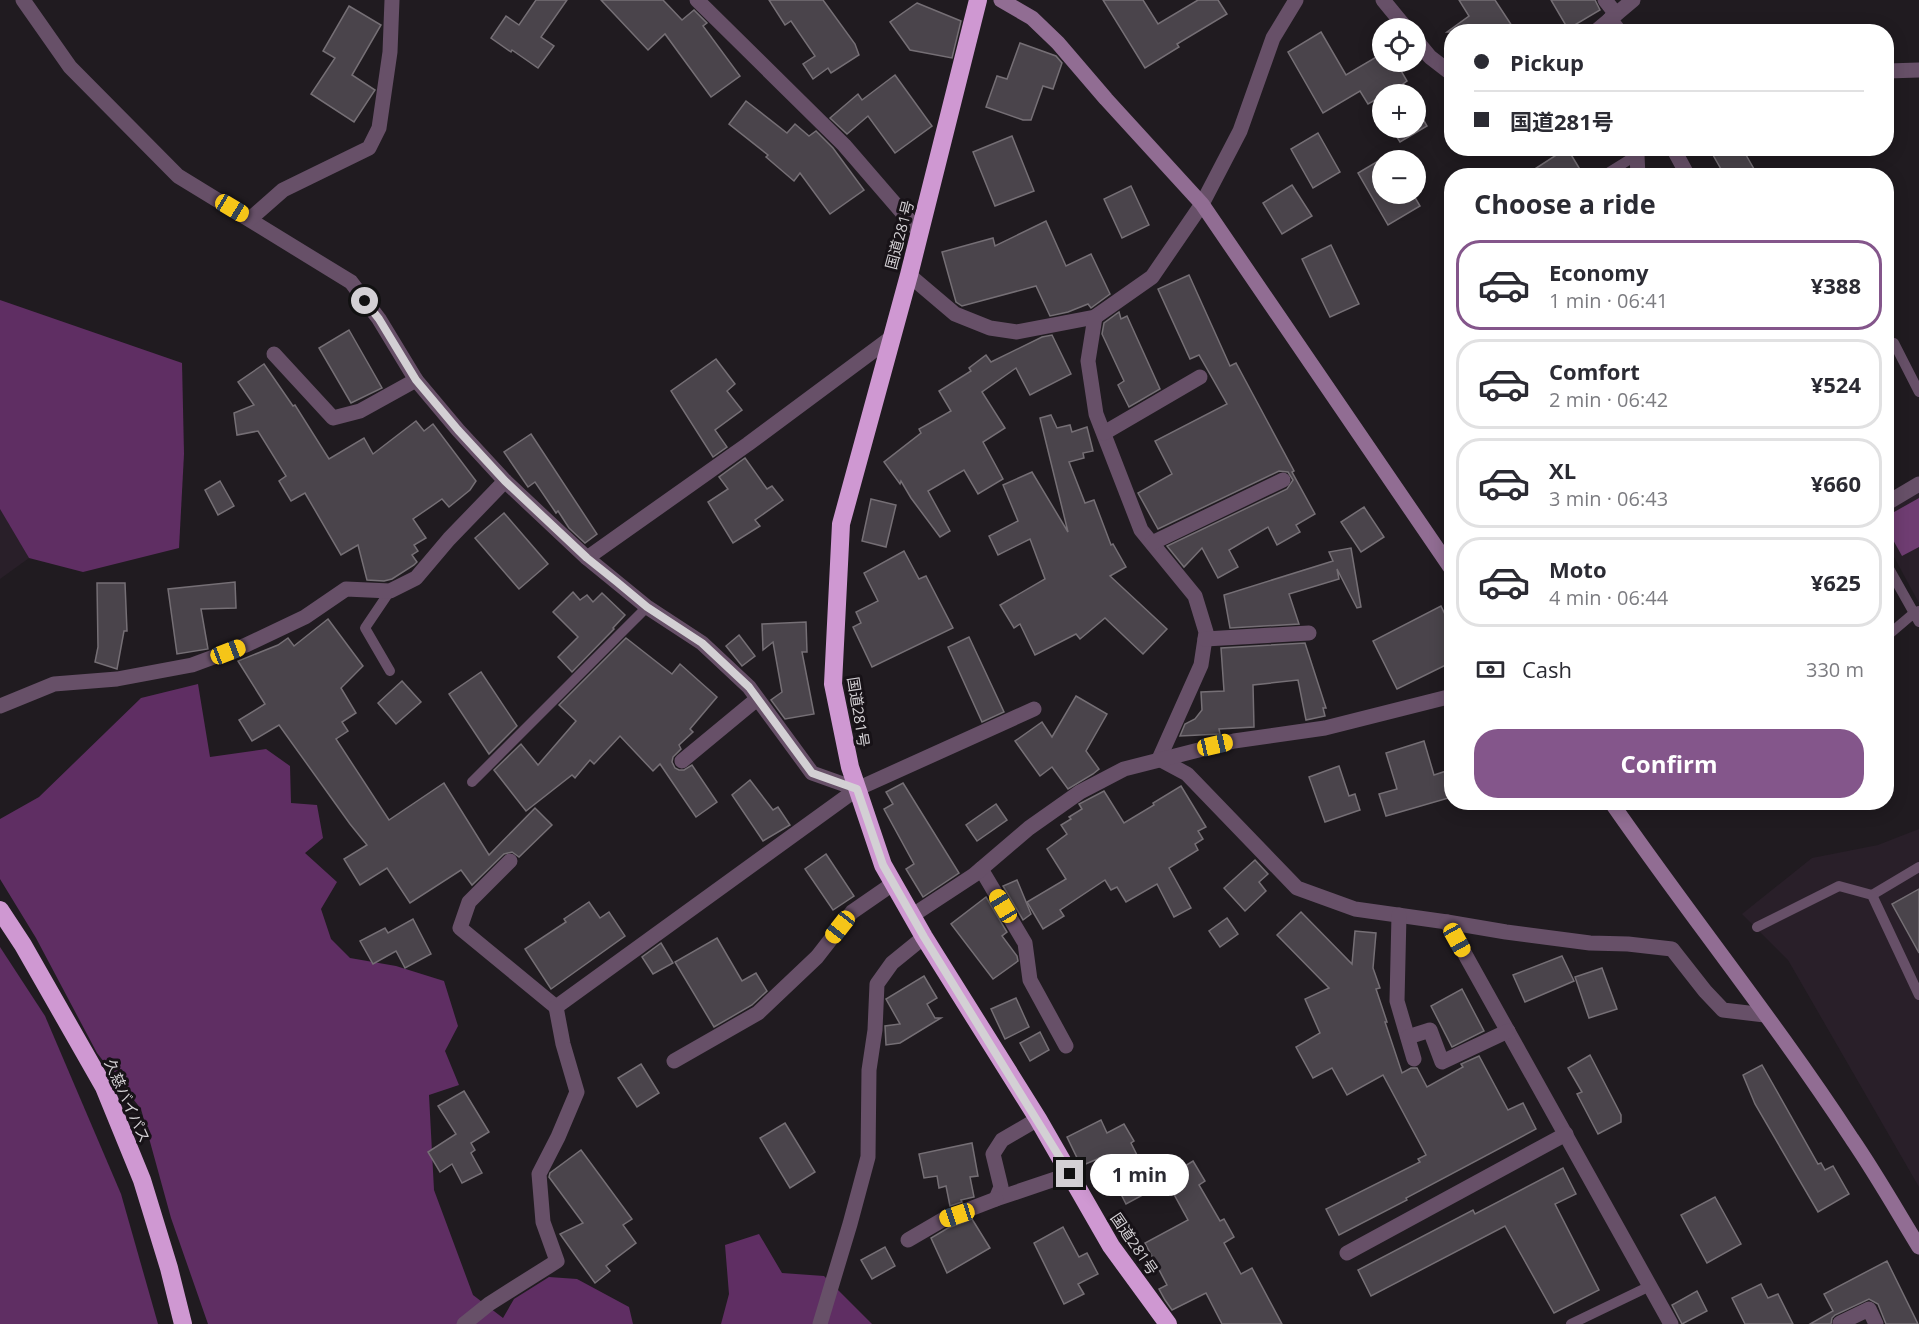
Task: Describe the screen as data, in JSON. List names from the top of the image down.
{
  "streets": {
    "highway": ["国道281号", "久慈バイパス"]
  },
  "page": {
    "map_buttons": ["+", "−"],
    "banner": ["Pickup", "国道281号"],
    "heading": "Choose a ride",
    "list": [
      {
        "name": "Economy",
        "note": "1 min · 06:41",
        "value": "¥388"
      },
      {
        "name": "Comfort",
        "note": "2 min · 06:42",
        "value": "¥524"
      },
      {
        "name": "XL",
        "note": "3 min · 06:43",
        "value": "¥660"
      },
      {
        "name": "Moto",
        "note": "4 min · 06:44",
        "value": "¥625"
      }
    ],
    "pay": ["Cash", "330 m"],
    "buttons": "Confirm",
    "bubble": "1 min"
  }
}
